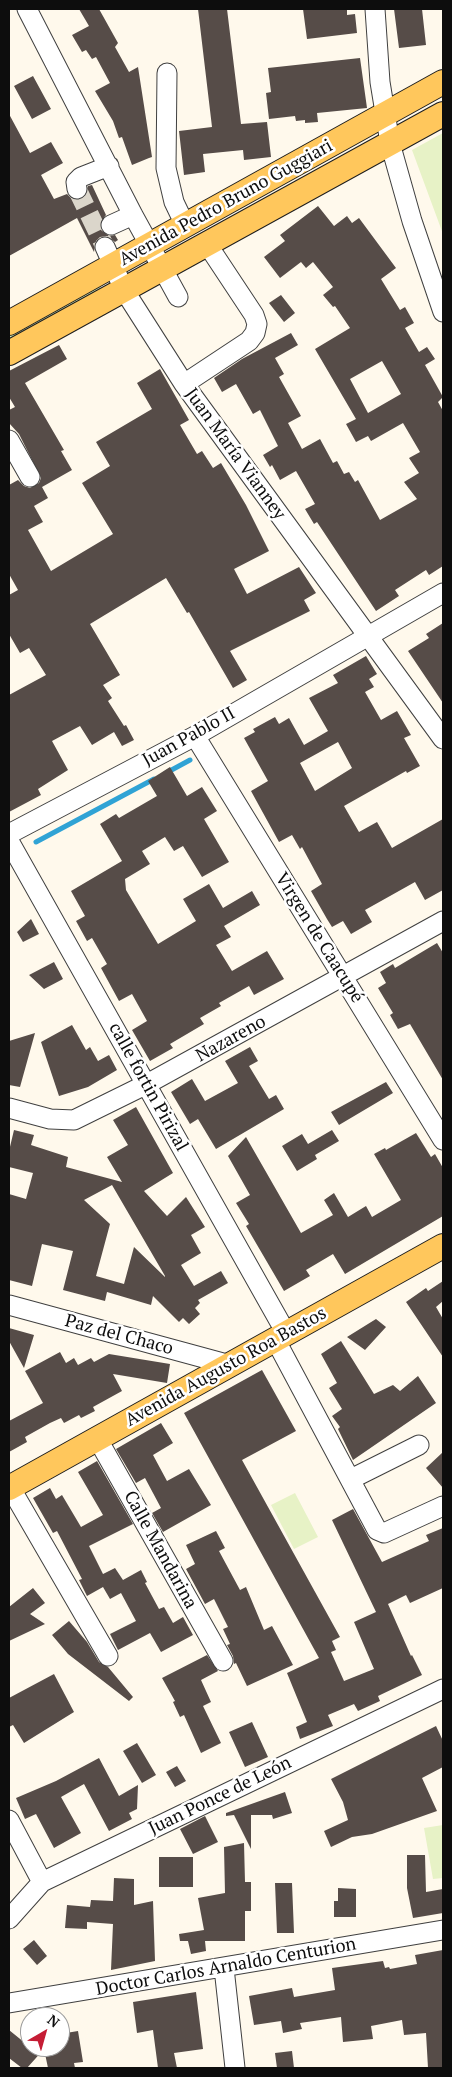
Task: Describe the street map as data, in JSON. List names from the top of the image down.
{
  "streets": {
    "main road": ["Avenida Pedro Bruno Guggiari", "Avenida Augusto Roa Bastos"],
    "street": [
      "Juan María Vianney",
      "Juan Pablo II",
      "Virgen de Caacupé",
      "Nazareno",
      "calle fortin Pirizal",
      "Paz del Chaco",
      "Calle Mandarina",
      "Juan Ponce de León",
      "Doctor Carlos Arnaldo Centurion"
    ]
  },
  "crossings": [
    ["Avenida Pedro Bruno Guggiari", "Juan María Vianney"],
    ["Juan María Vianney", "Juan Pablo II"],
    ["Juan Pablo II", "Virgen de Caacupé"],
    ["Virgen de Caacupé", "Nazareno"],
    ["Nazareno", "calle fortin Pirizal"],
    ["calle fortin Pirizal", "Avenida Augusto Roa Bastos"],
    ["Paz del Chaco", "Avenida Augusto Roa Bastos"],
    ["Avenida Augusto Roa Bastos", "Calle Mandarina"]
  ],
  "north": "top right"
}
